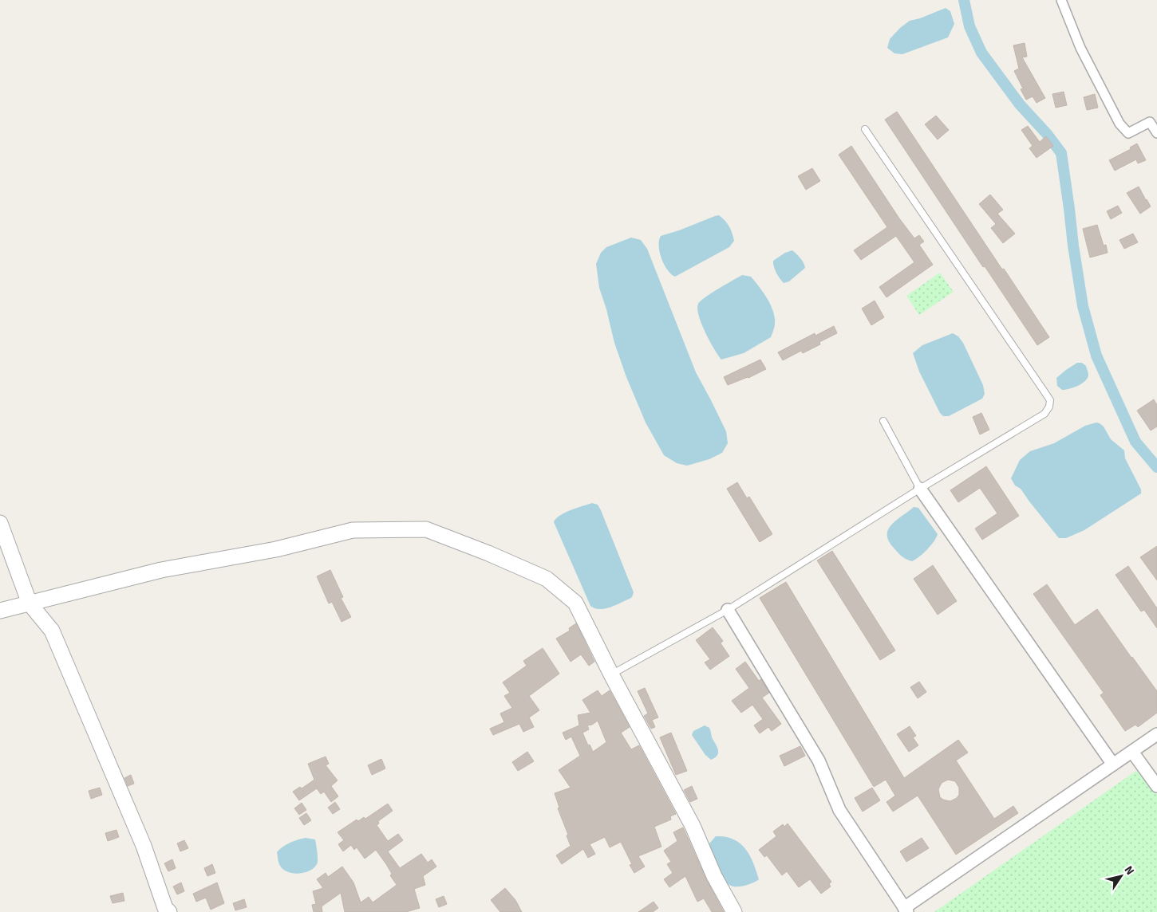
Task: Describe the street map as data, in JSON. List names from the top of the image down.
{
  "north": "top right"
}
